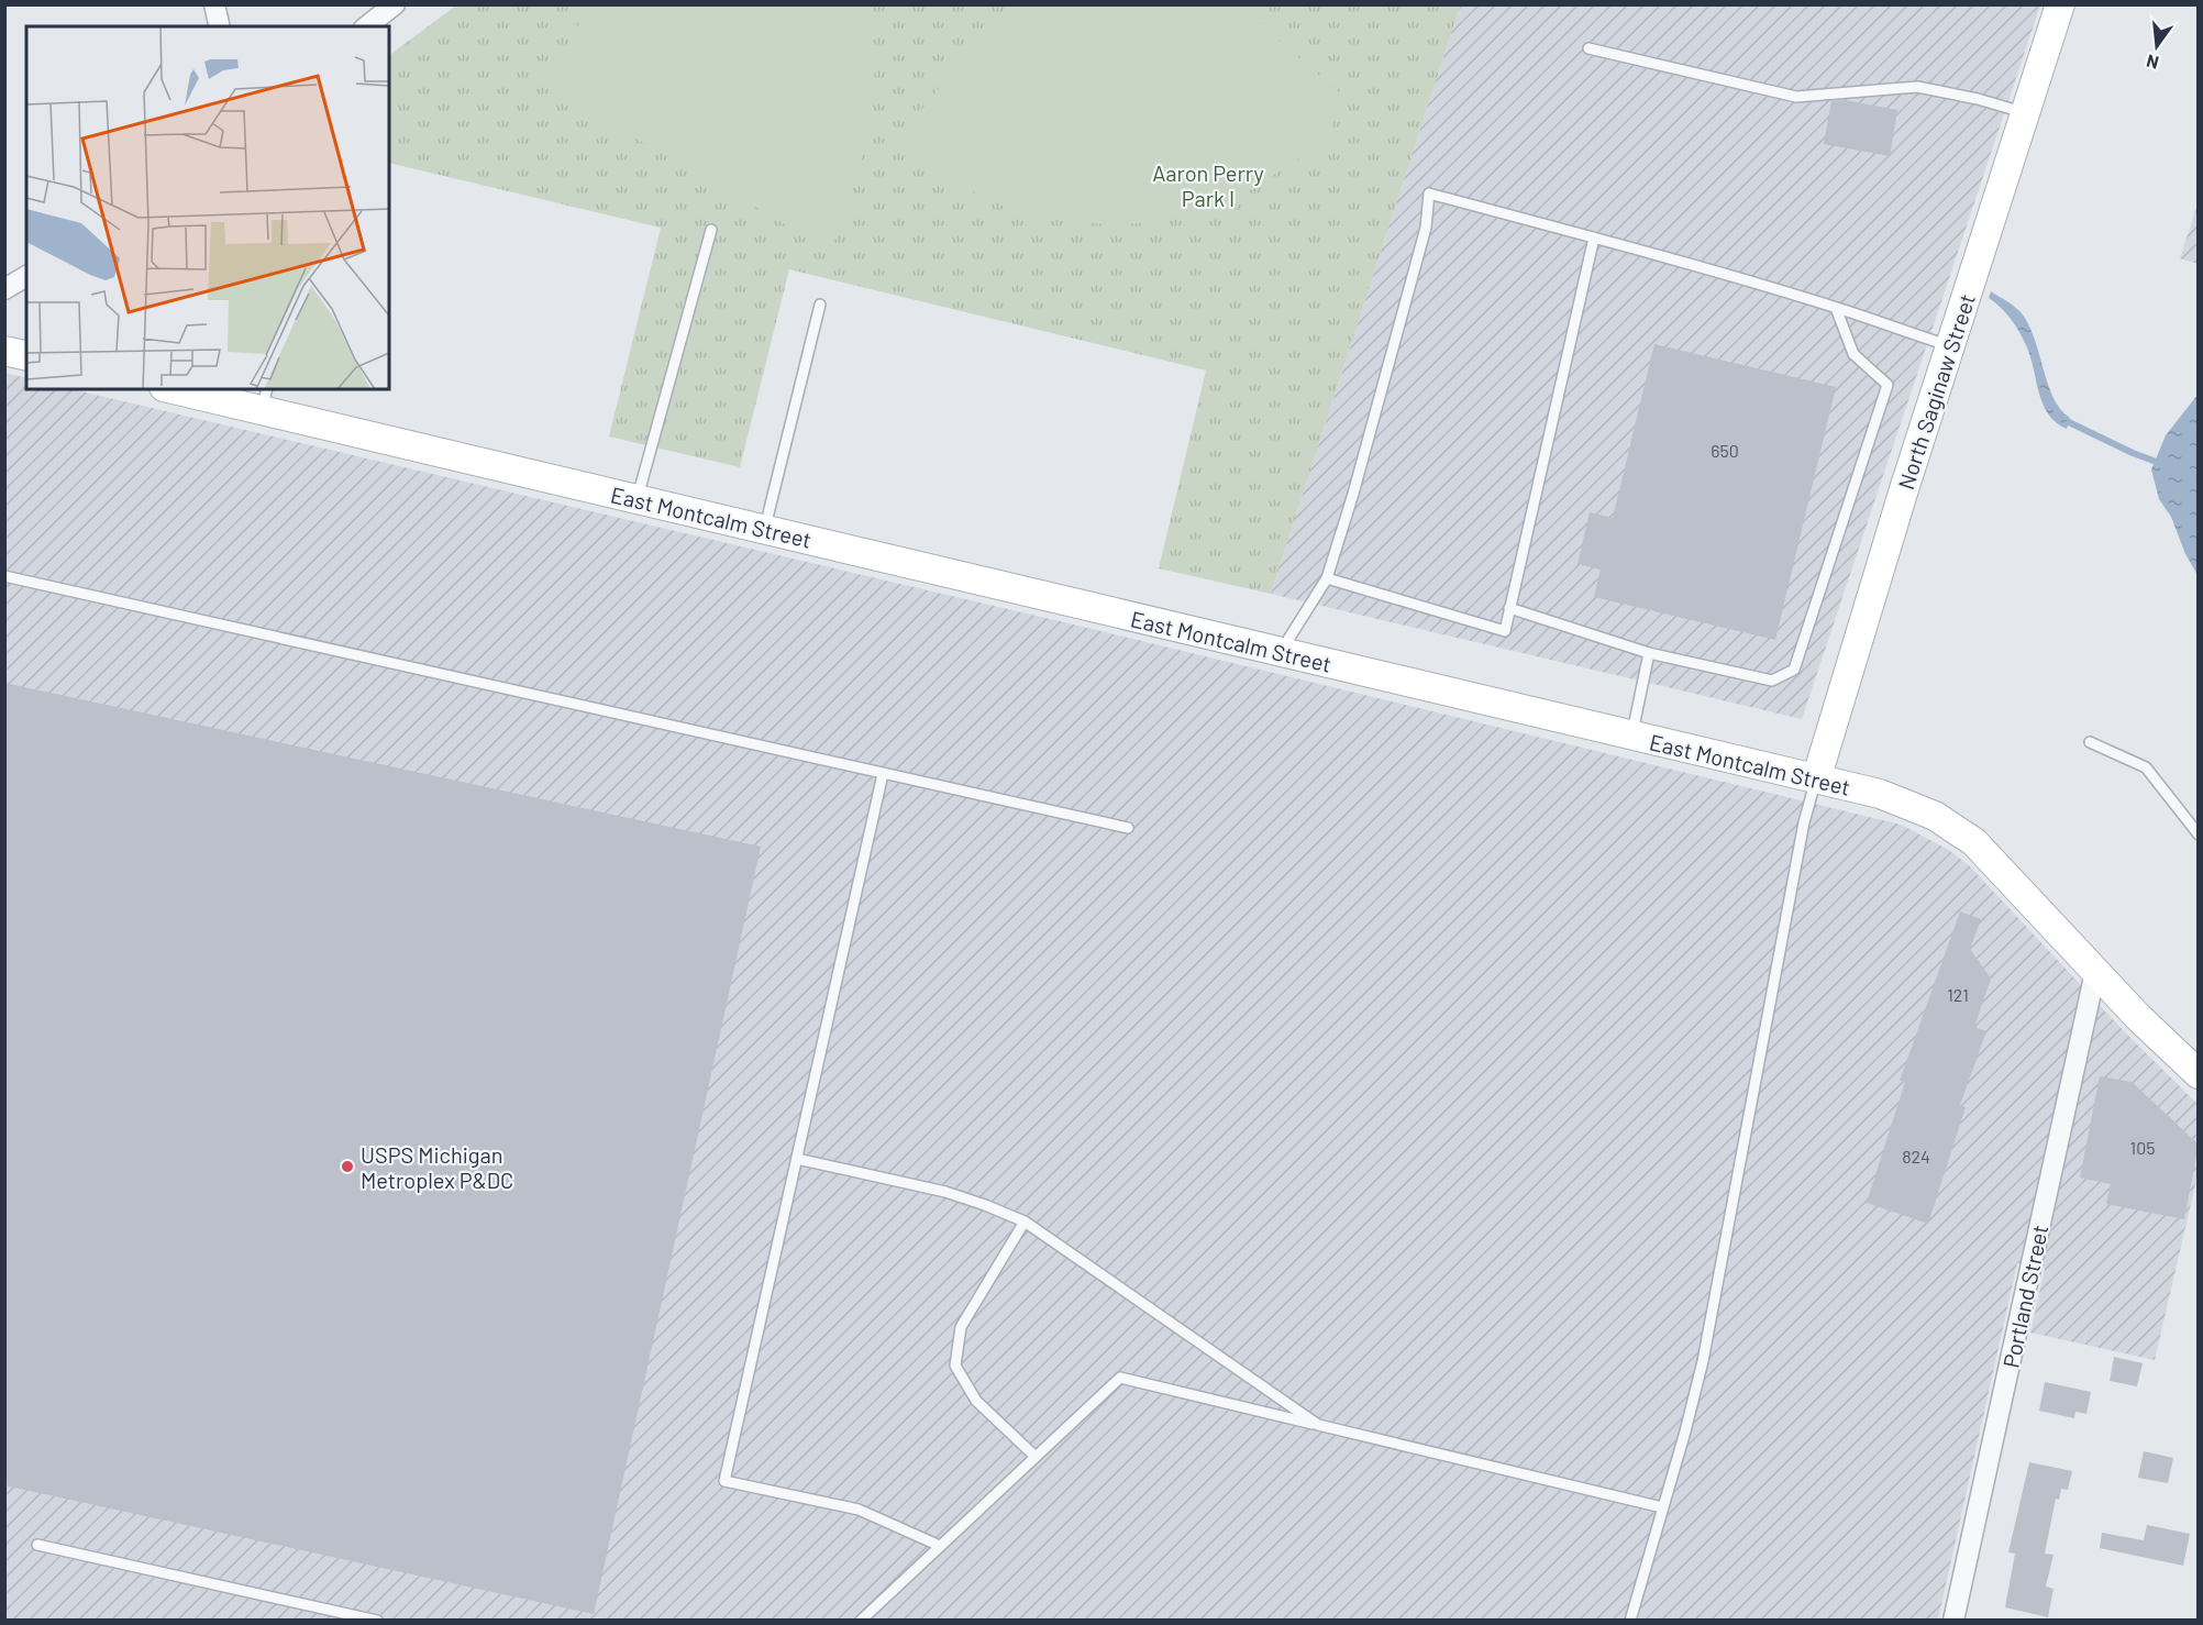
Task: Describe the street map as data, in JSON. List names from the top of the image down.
{
  "streets": {
    "main road": ["North Saginaw Street", "East Montcalm Street"],
    "street": ["Portland Street"]
  },
  "crossings": [
    ["North Saginaw Street", "East Montcalm Street"],
    ["East Montcalm Street", "Portland Street"]
  ],
  "parks": ["Aaron Perry Park I"],
  "places": ["USPS Michigan Metroplex P&DC"],
  "house_numbers": [
    "650",
    "121",
    "105",
    "824"
  ],
  "north": "bottom"
}
